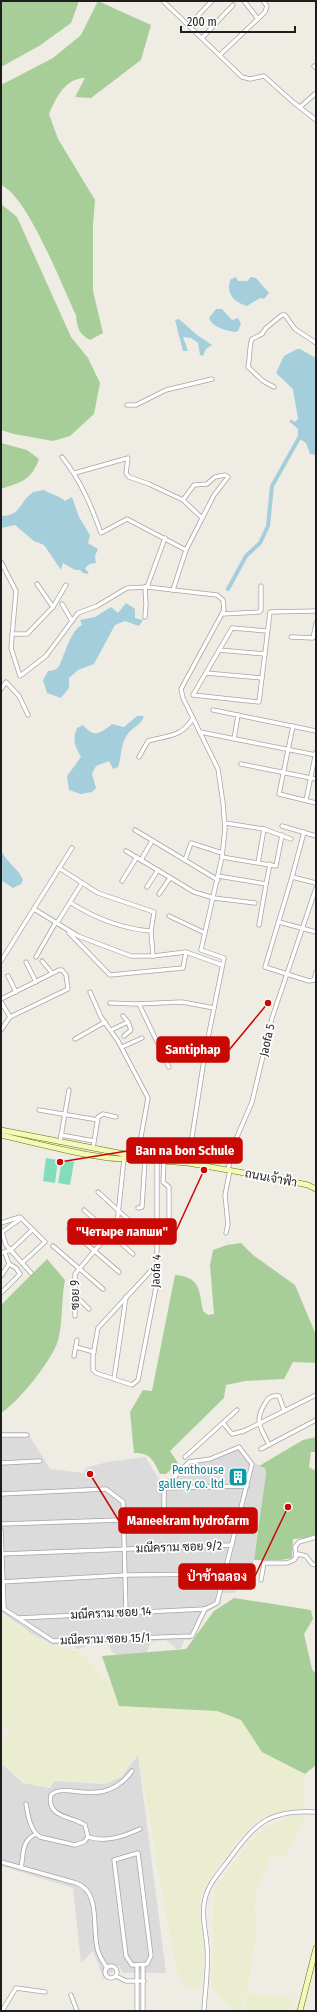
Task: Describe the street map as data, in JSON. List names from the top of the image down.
{
  "streets": {
    "main road": ["ถนนเจ้าฟ้า"],
    "street": [
      "Jaofa 5",
      "Jaofa 4",
      "ซอย 9",
      "มณีคราม ซอย 9/2",
      "มณีคราม ซอย 14",
      "มณีคราม ซอย 15/1"
    ]
  },
  "crossings": [
    ["Jaofa 5", "ถนนเจ้าฟ้า"],
    ["ถนนเจ้าฟ้า", "Jaofa 4"],
    ["มณีคราม ซอย 14", "มณีคราม ซอย 15/1"]
  ],
  "places": {
    "other": [
      "Santiphap",
      "Ban na bon Schule",
      "\"Четыре лапши\"",
      "Maneekram hydrofarm",
      "ป่าช้าฉลอง"
    ],
    "building": ["Penthouse gallery co. ltd"]
  },
  "scale_bar": "200 m"
}
